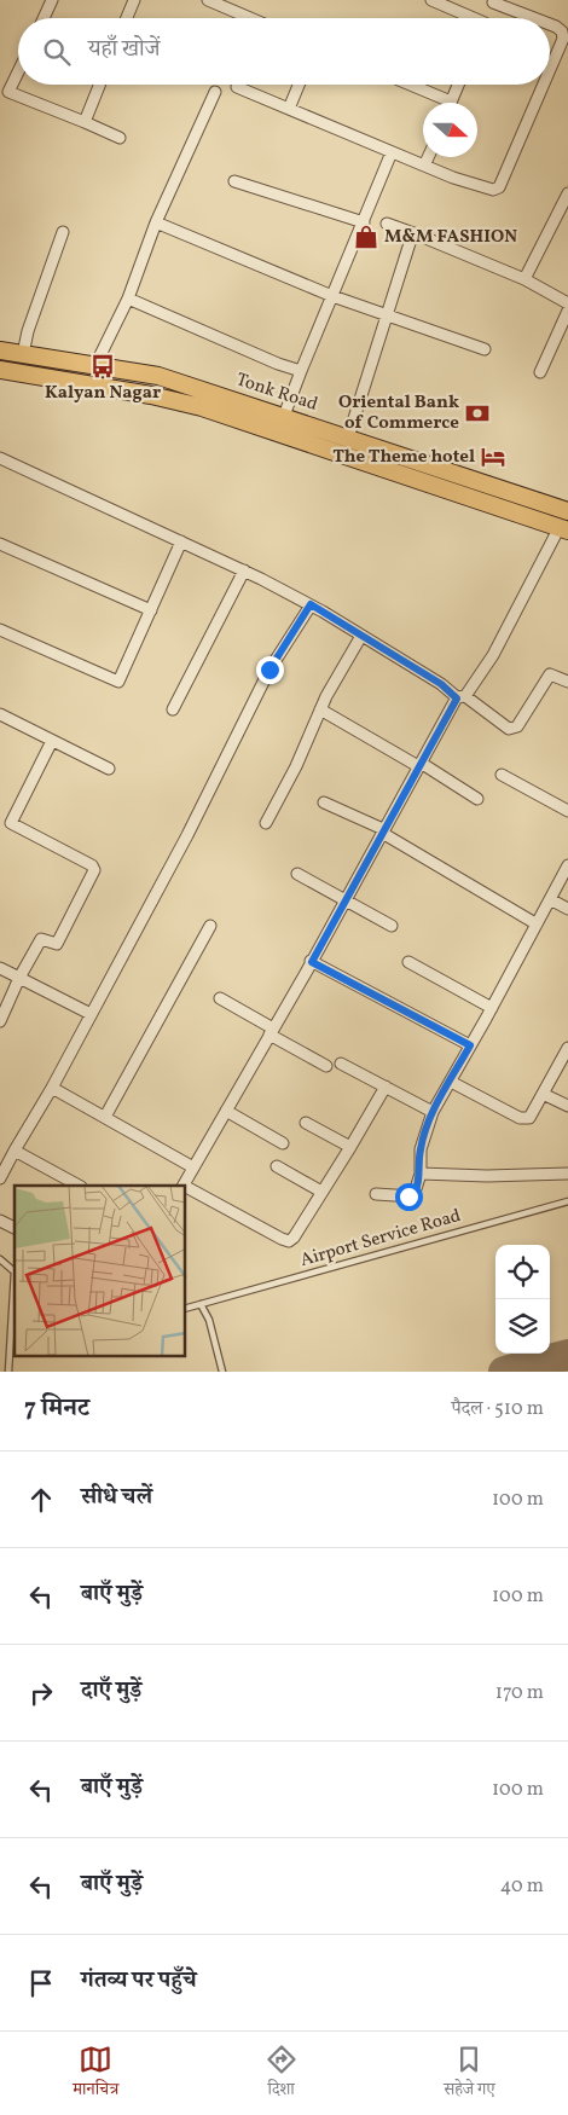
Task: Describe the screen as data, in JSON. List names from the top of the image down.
{
  "streets": {
    "main road": ["Tonk Road"],
    "lane": ["Airport Service Road"]
  },
  "places": {
    "shop": ["M&M FASHION"],
    "bus stop": ["Kalyan Nagar"],
    "bank": ["Oriental Bank of Commerce"],
    "hotel": ["The Theme hotel"]
  },
  "north": "right",
  "page": {
    "search": "यहाँ खोजें",
    "heading": ["7 मिनट", "पैदल · 510 m"],
    "list": [
      ["सीधे चलें", "100 m"],
      ["बाएँ मुड़ें", "100 m"],
      ["दाएँ मुड़ें", "170 m"],
      ["बाएँ मुड़ें", "100 m"],
      ["बाएँ मुड़ें", "40 m"],
      "गंतव्य पर पहुँचे"
    ],
    "nav": ["मानचित्र", "दिशा", "सहेजे गए"]
  }
}
